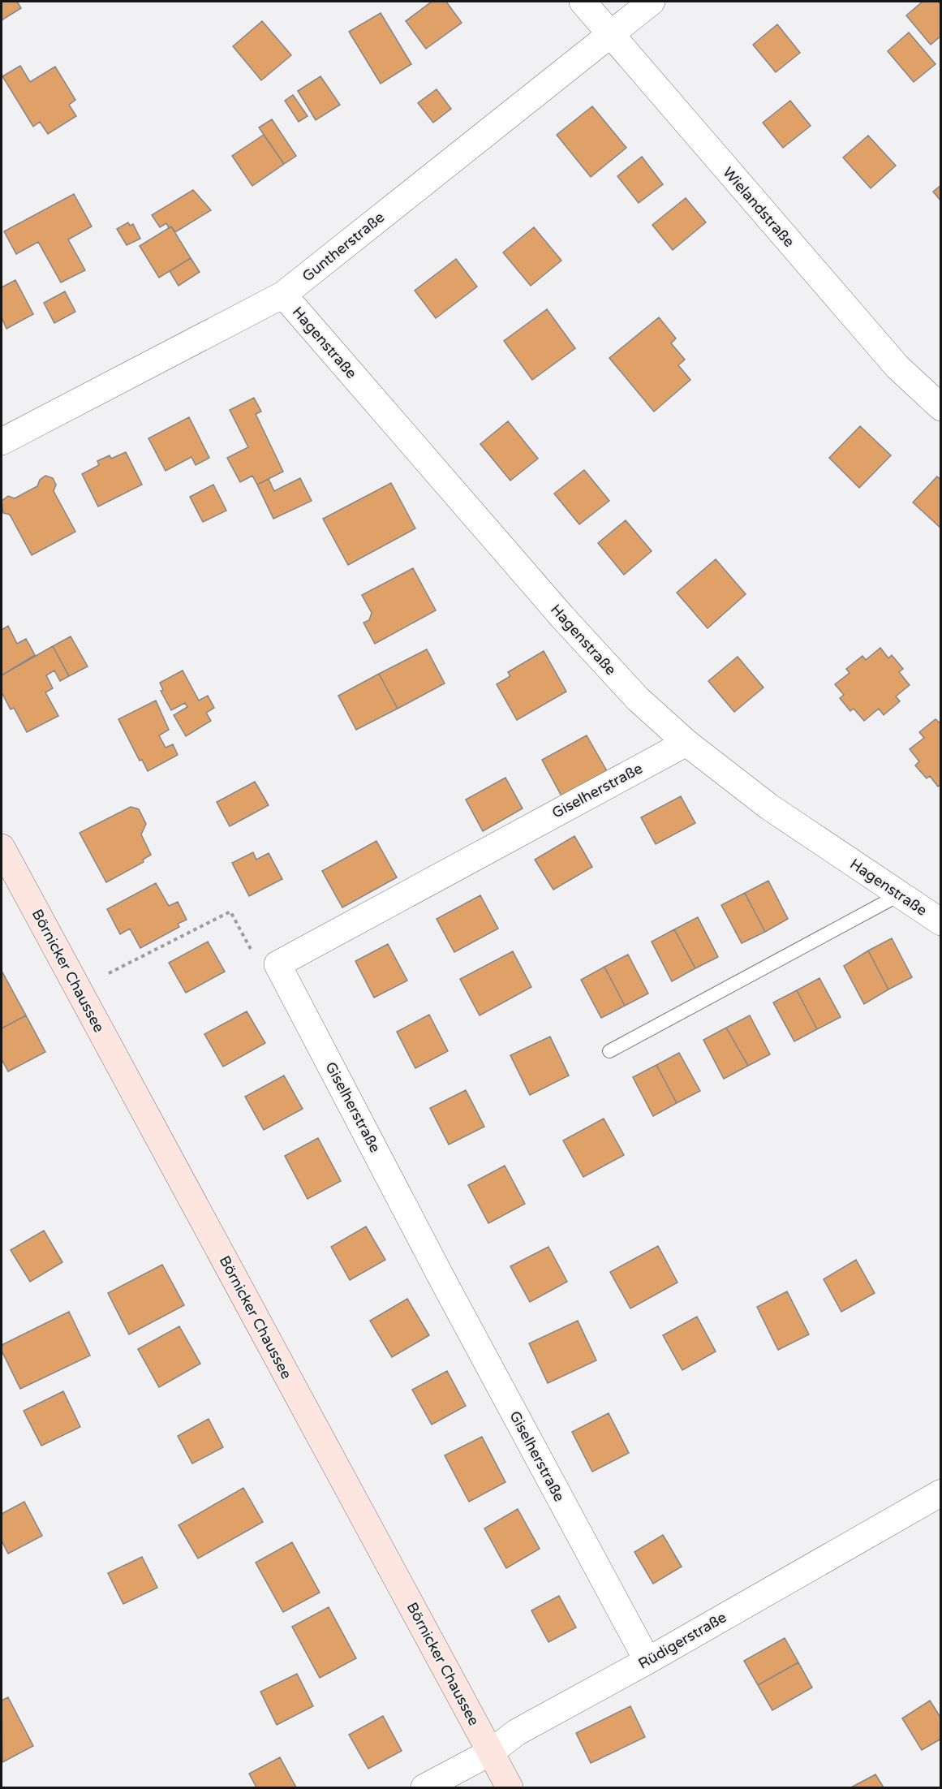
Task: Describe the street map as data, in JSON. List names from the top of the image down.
{
  "streets": {
    "main road": ["Börnicker Chaussee"],
    "street": [
      "Wielandstraße",
      "Guntherstraße",
      "Hagenstraße",
      "Giselherstraße",
      "Rüdigerstraße"
    ]
  },
  "crossings": [
    ["Wielandstraße", "Guntherstraße"],
    ["Guntherstraße", "Hagenstraße"],
    ["Hagenstraße", "Giselherstraße"],
    ["Giselherstraße", "Rüdigerstraße"],
    ["Börnicker Chaussee", "Rüdigerstraße"]
  ]
}
